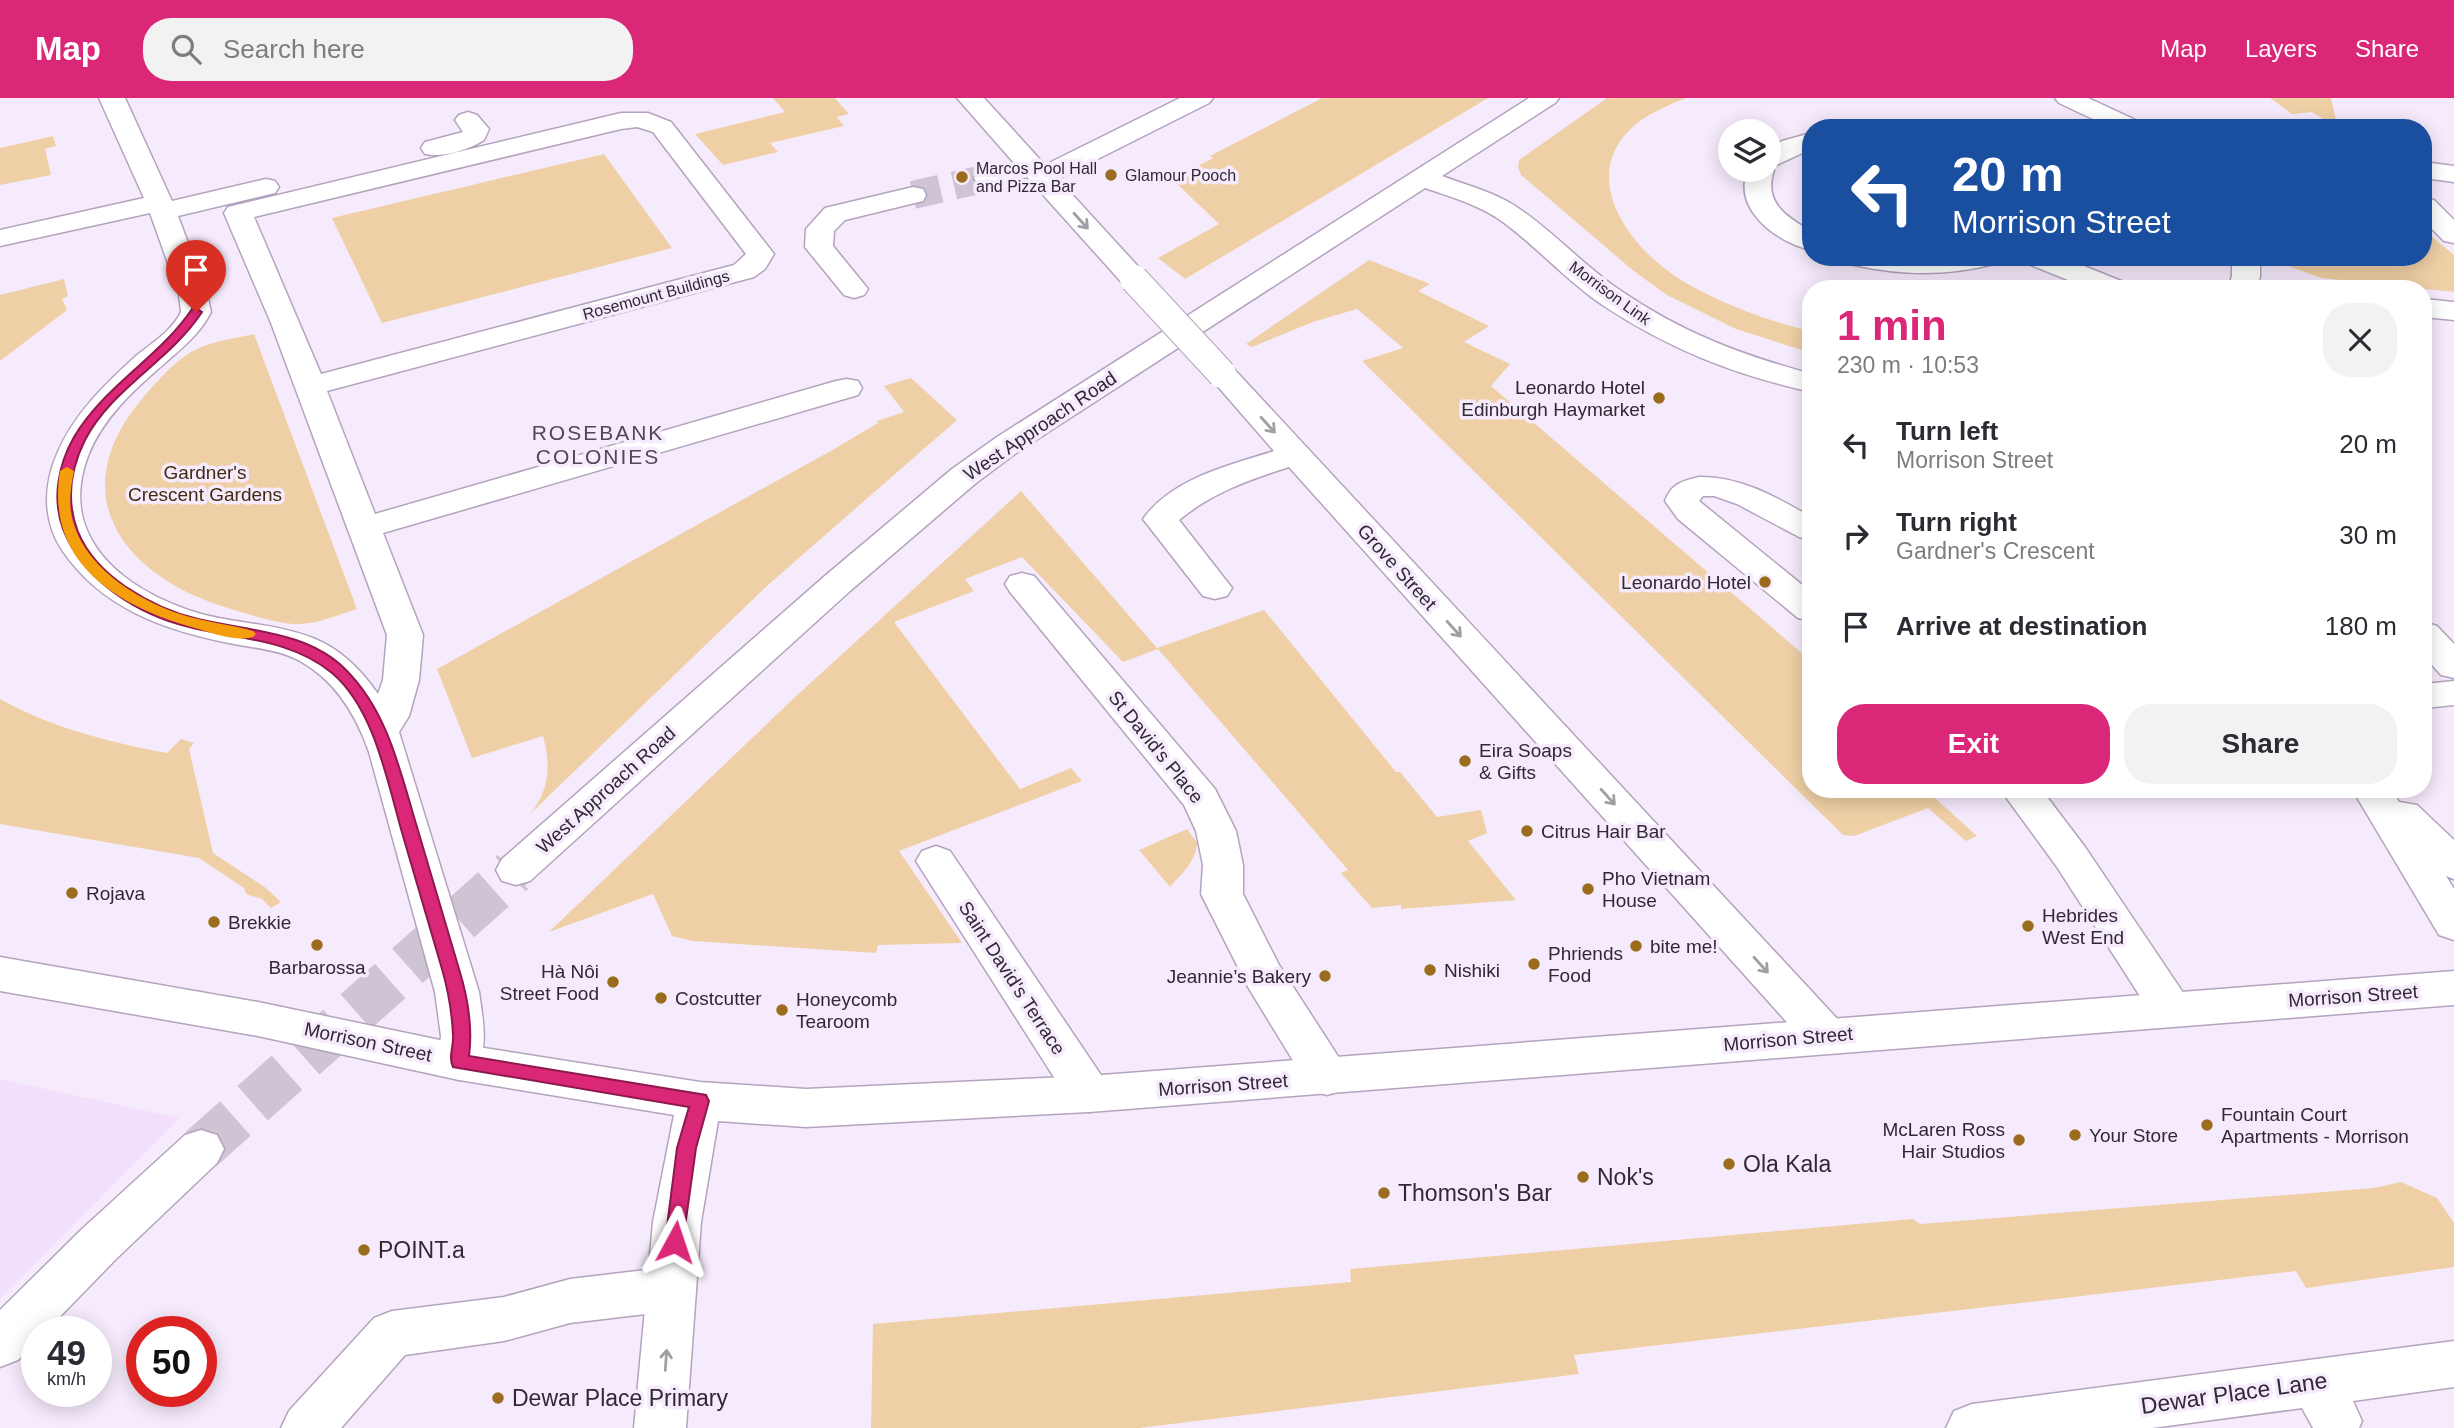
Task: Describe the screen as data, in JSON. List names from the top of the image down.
{
  "streets": {
    "street": [
      "Morrison Link",
      "Rosemount Buildings",
      "West Approach Road",
      "Grove Street",
      "St David's Place",
      "Saint David's Terrace",
      "Morrison Street",
      "Dewar Place Lane"
    ]
  },
  "crossings": [
    ["Morrison Link", "West Approach Road"],
    ["Grove Street", "Morrison Street"],
    ["St David's Place", "Morrison Street"],
    ["Saint David's Terrace", "Morrison Street"]
  ],
  "one_way": ["Grove Street"],
  "districts": ["ROSEBANK COLONIES"],
  "parks": ["Gardner's Crescent Gardens"],
  "places": [
    "Glamour Pooch",
    "Marcos Pool Hall and Pizza Bar",
    "Leonardo Hotel Edinburgh Haymarket",
    "Leonardo Hotel",
    "Eira Soaps & Gifts",
    "Citrus Hair Bar",
    "Pho Vietnam House",
    "Rojava",
    "Brekkie",
    "Hebrides West End",
    "Barbarossa",
    "bite me!",
    "Phriends Food",
    "Nishiki",
    "Jeannie’s Bakery",
    "Hà Nôi Street Food",
    "Costcutter",
    "Honeycomb Tearoom",
    "Fountain Court Apartments - Morrison",
    "Your Store",
    "McLaren Ross Hair Studios",
    "Ola Kala",
    "Nok's",
    "Thomson's Bar",
    "POINT.a",
    "Dewar Place Primary"
  ],
  "page": {
    "header": "Map",
    "search": "Search here",
    "nav": ["Map", "Layers", "Share"],
    "turn": ["20 m", "Morrison Street"],
    "heading": ["1 min", "230 m · 10:53"],
    "list": [
      {
        "name": "Turn left",
        "note": "Morrison Street",
        "value": "20 m"
      },
      {
        "name": "Turn right",
        "note": "Gardner's Crescent",
        "value": "30 m"
      },
      {
        "name": "Arrive at destination",
        "value": "180 m"
      }
    ],
    "buttons": ["Exit", "Share"],
    "speed": "49 km/h",
    "limit": "50"
  }
}
